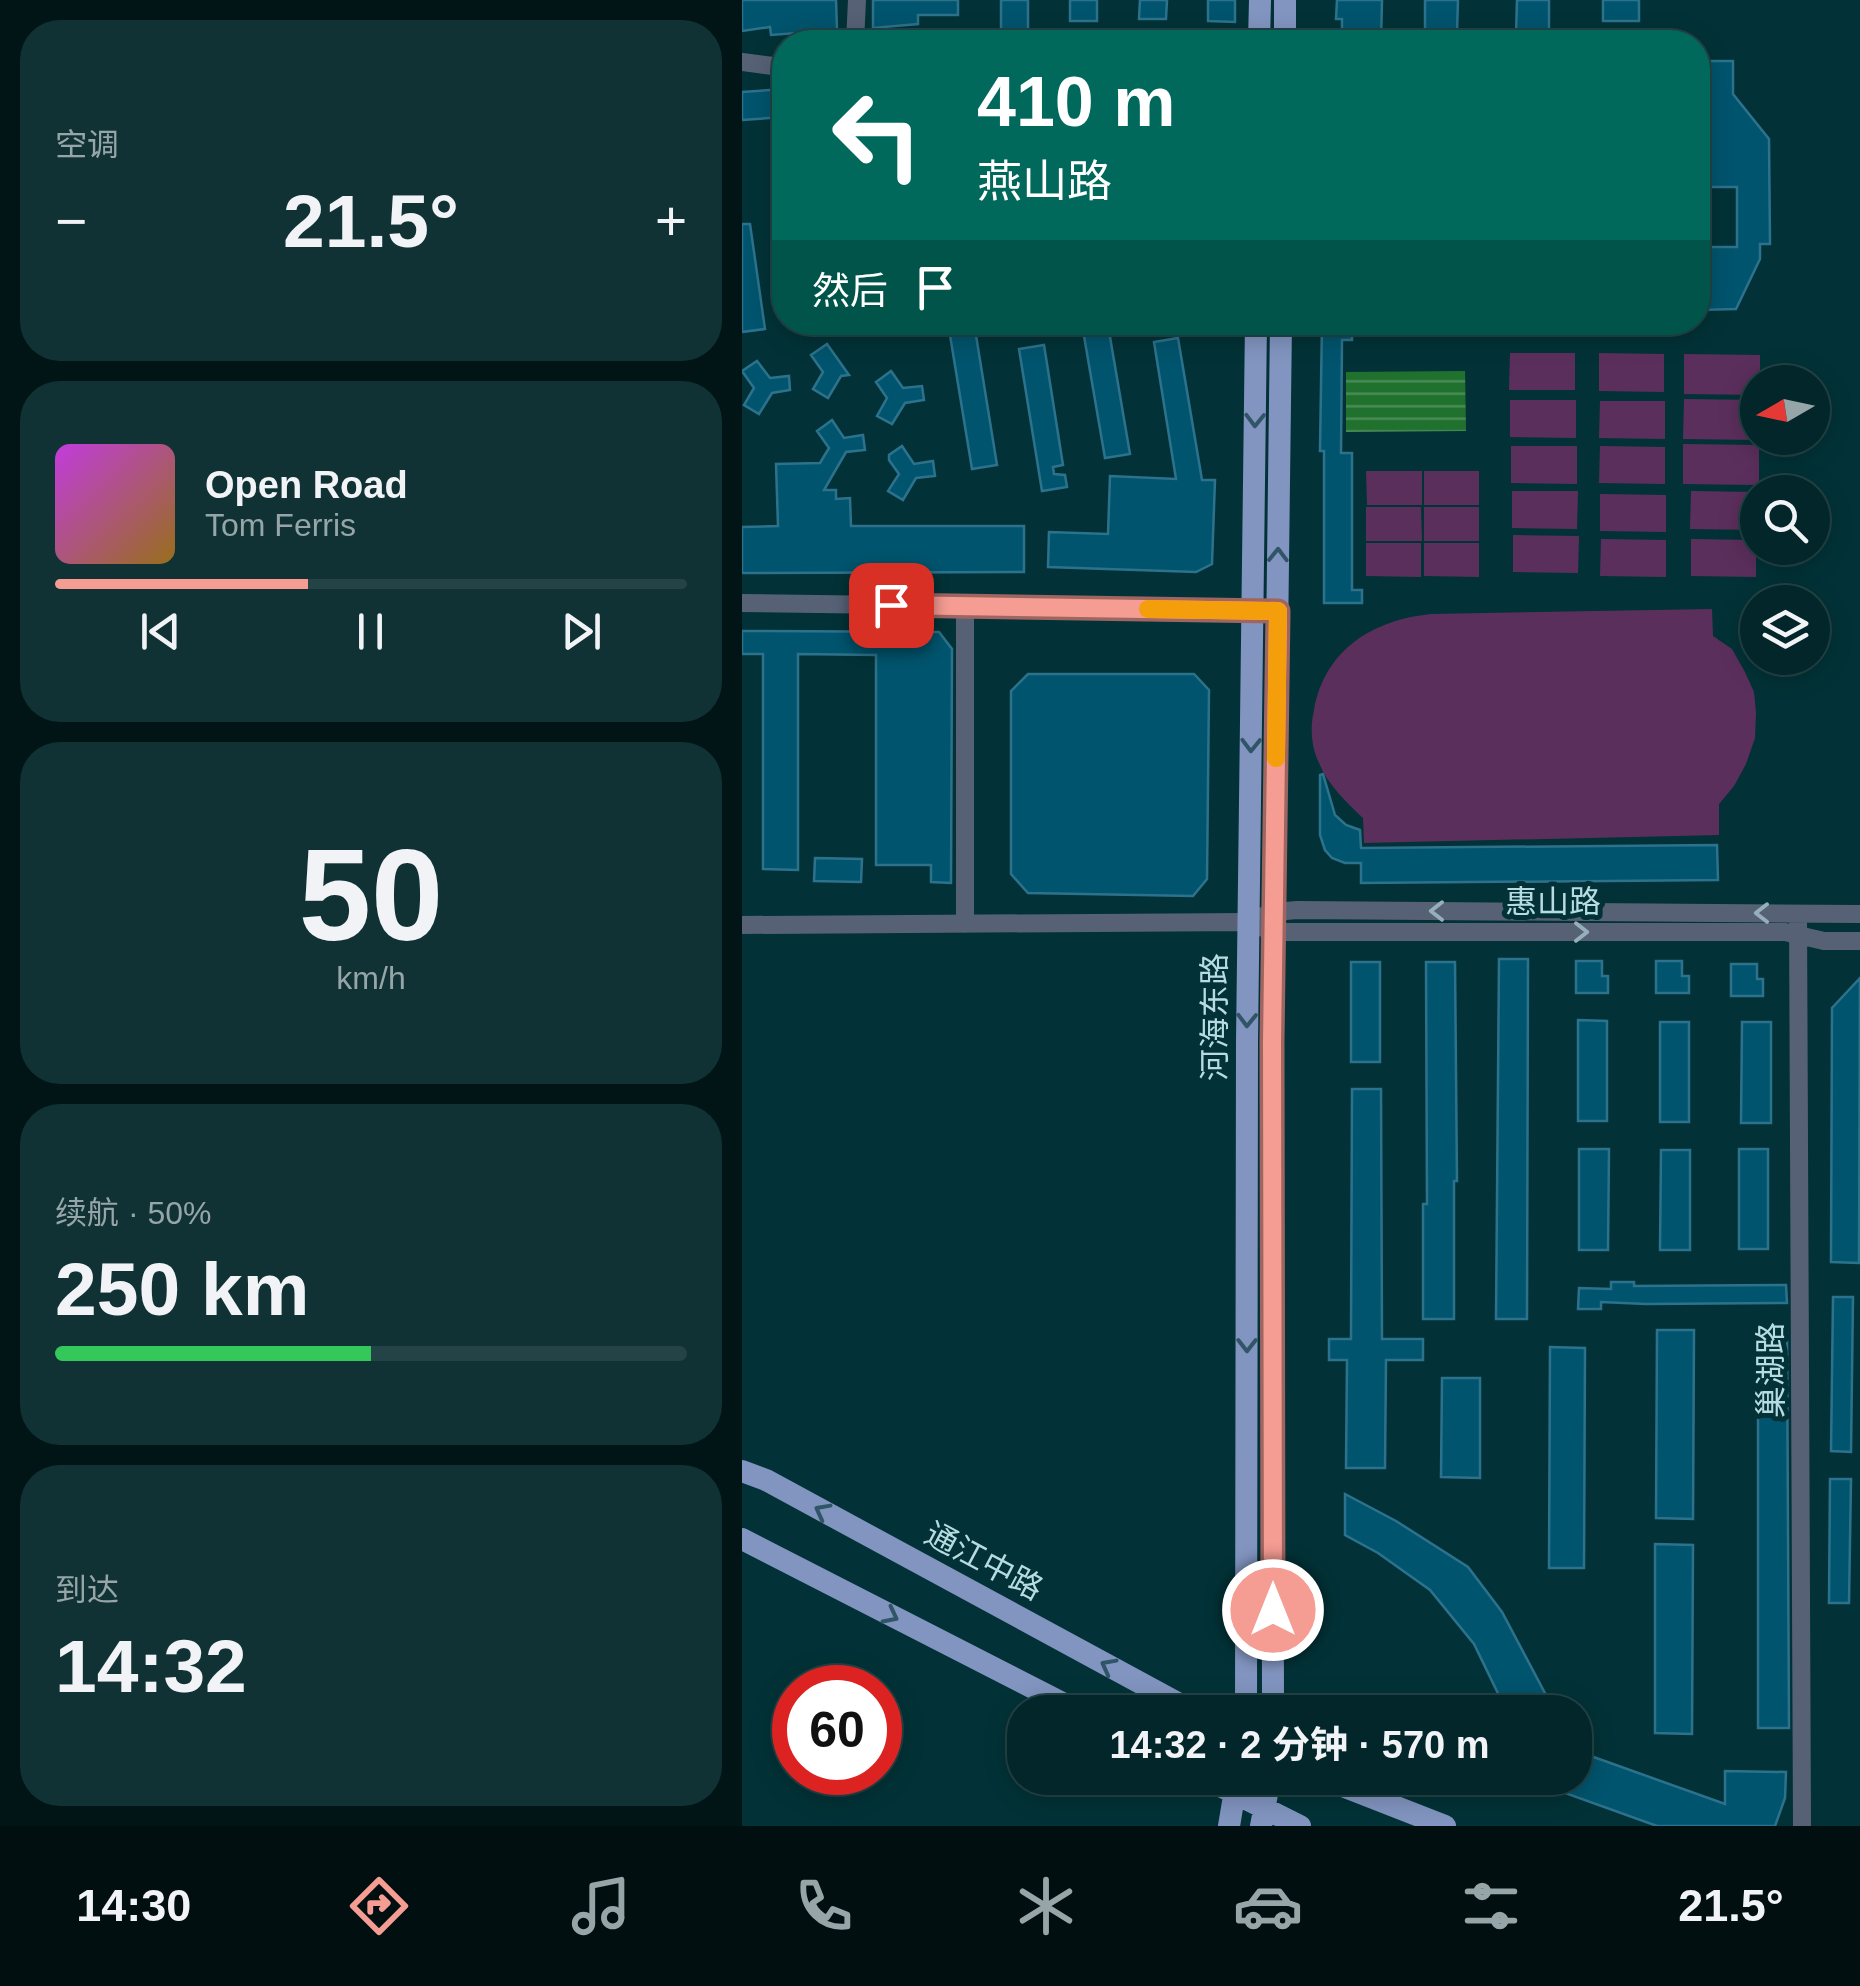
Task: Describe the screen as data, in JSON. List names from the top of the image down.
{
  "streets": {
    "main road": ["河海东路", "通江中路"],
    "street": ["惠山路", "巢湖路"]
  },
  "crossings": [
    ["惠山路", "河海东路"],
    ["惠山路", "巢湖路"]
  ],
  "north": "left",
  "page": {
    "tile": [
      "空调",
      ["50", "km/h"],
      ["续航 · 50%", "250 km"],
      ["到达", "14:32"]
    ],
    "turn": ["410 m", "燕山路"],
    "heat": ["−", "21.5°", "+"],
    "then": "然后",
    "song": ["Open Road", "Tom Ferris"],
    "limit": "60",
    "trip": "14:32 · 2 分钟 · 570 m",
    "tabs": ["14:30", "21.5°"]
  }
}
